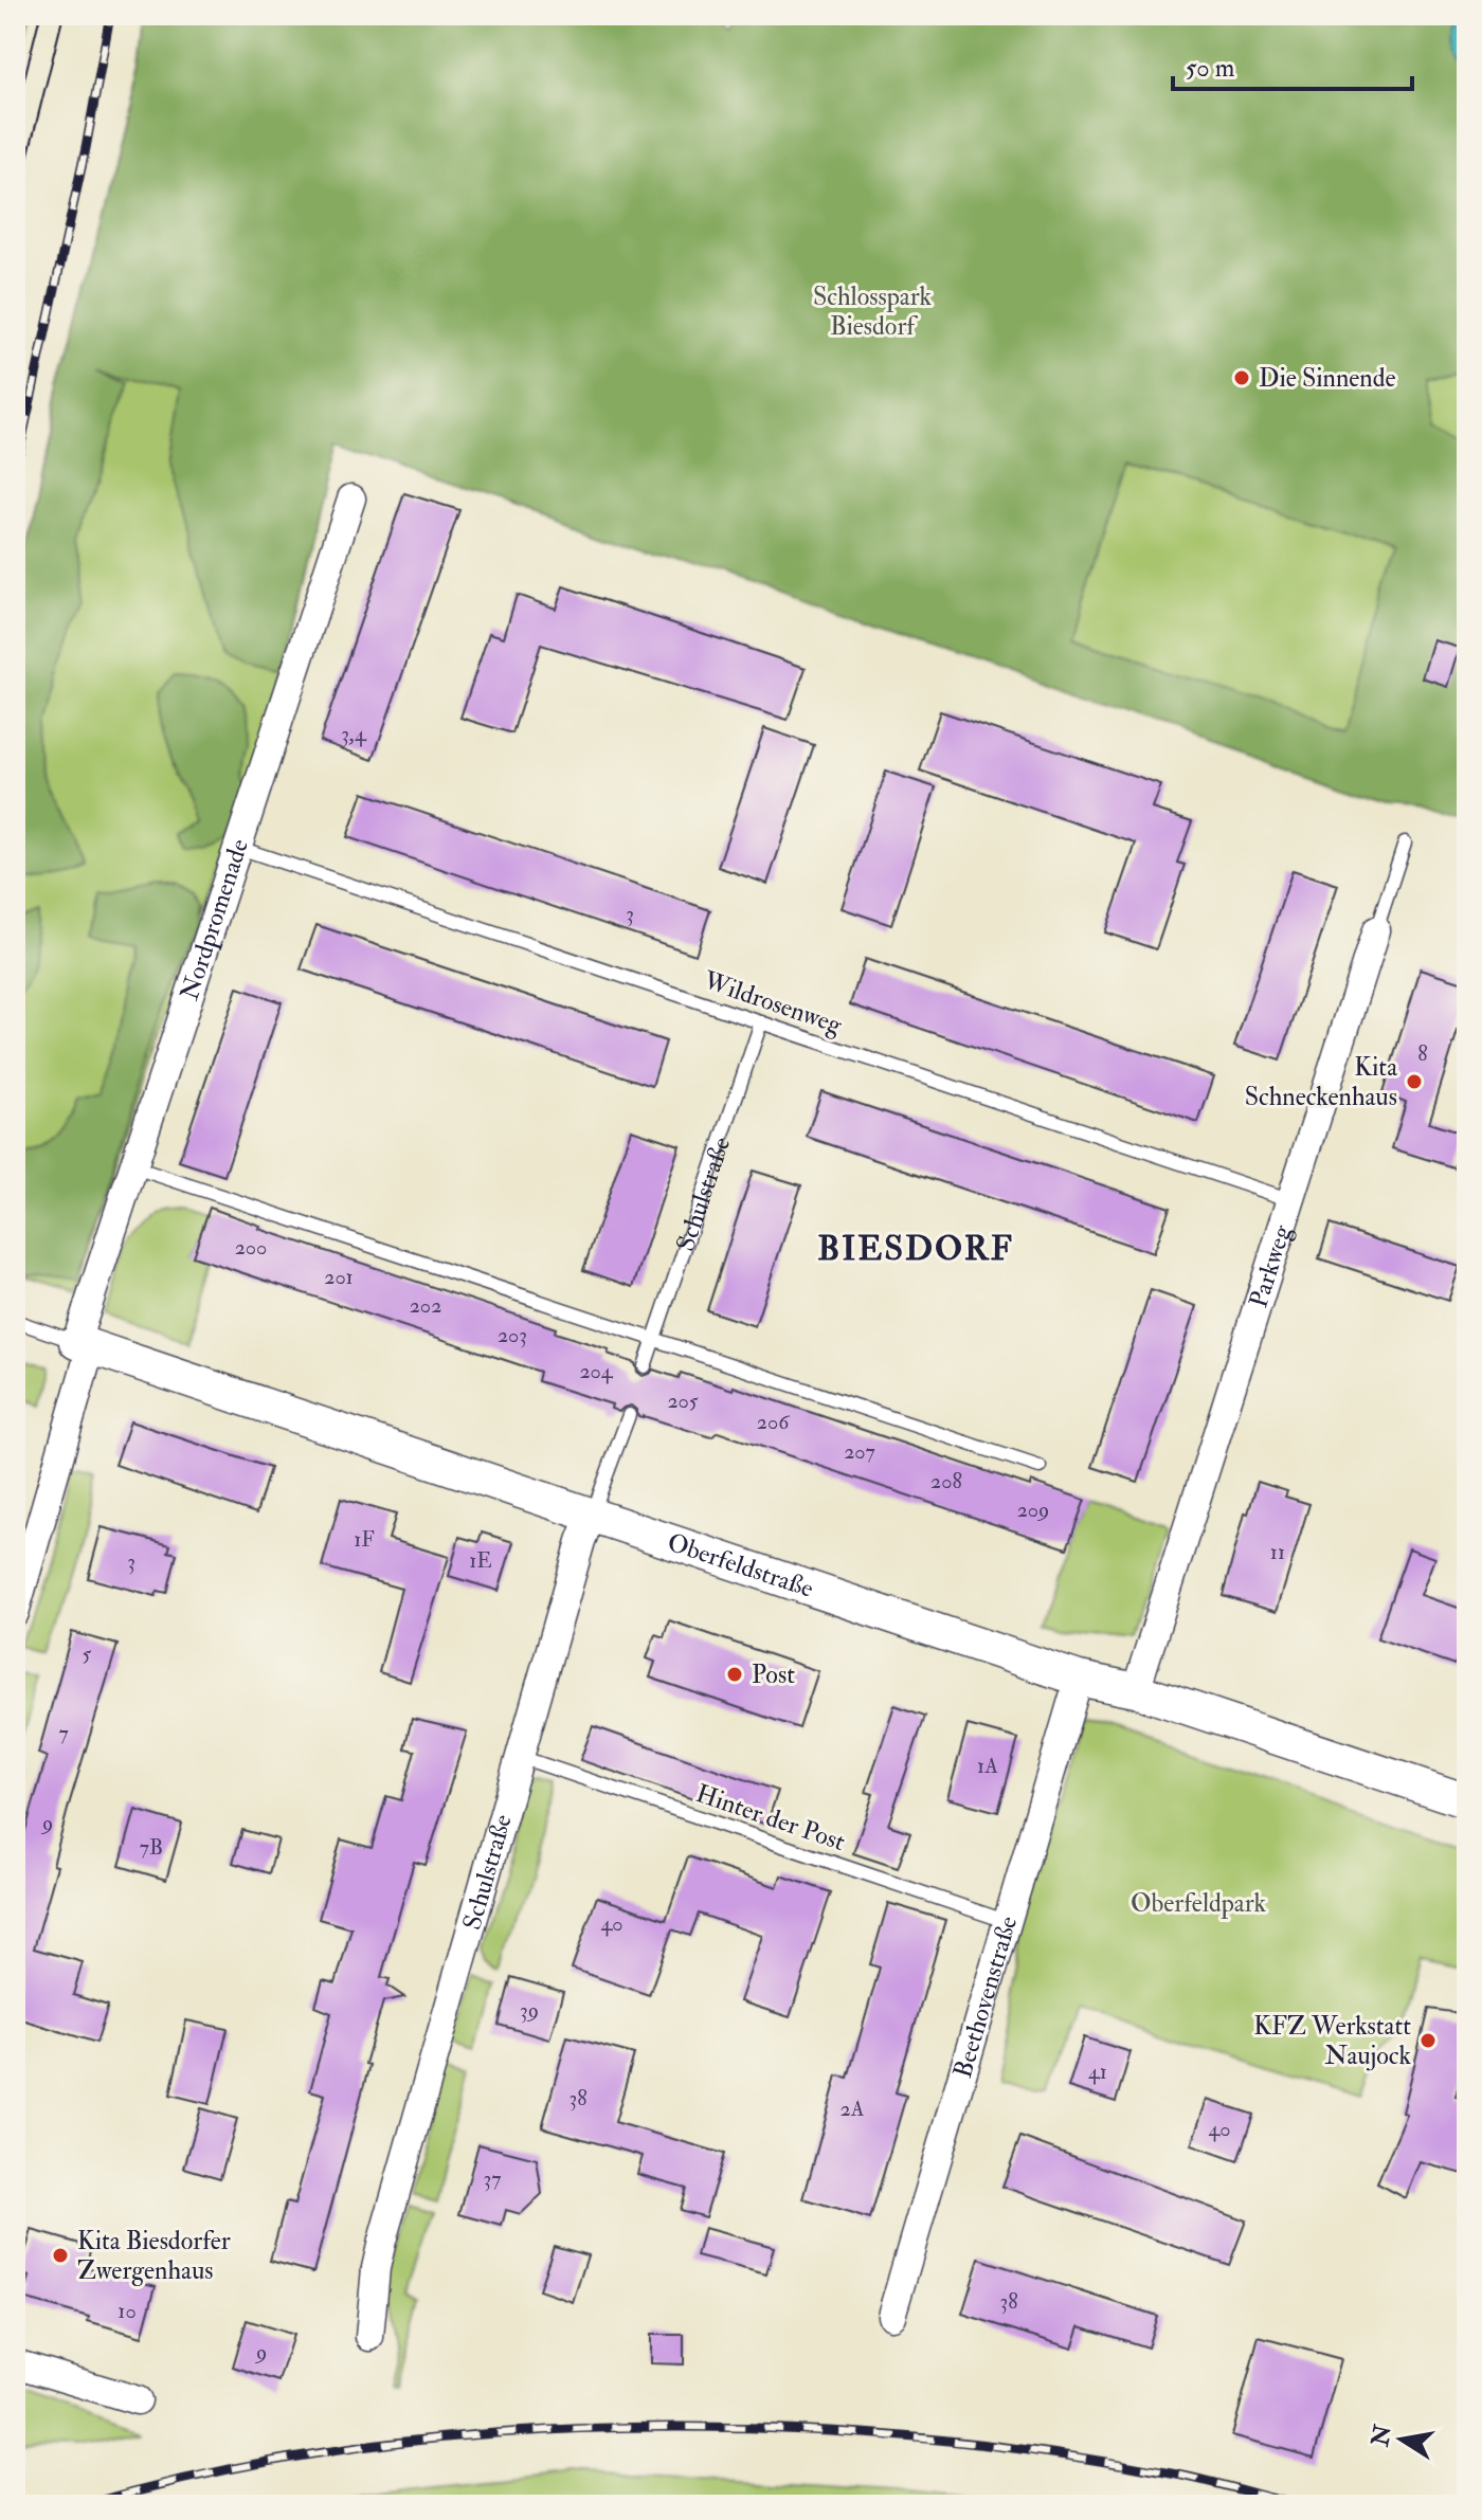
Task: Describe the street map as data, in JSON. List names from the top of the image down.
{
  "streets": {
    "street": [
      "Nordpromenade",
      "Schulstraße",
      "Parkweg",
      "Oberfeldstraße",
      "Beethovenstraße"
    ],
    "lane": ["Wildrosenweg", "Hinter der Post"]
  },
  "crossings": [
    ["Nordpromenade", "Wildrosenweg"],
    ["Nordpromenade", "Oberfeldstraße"],
    ["Wildrosenweg", "Schulstraße"],
    ["Wildrosenweg", "Parkweg"],
    ["Schulstraße", "Oberfeldstraße"],
    ["Schulstraße", "Hinter der Post"],
    ["Parkweg", "Oberfeldstraße"],
    ["Oberfeldstraße", "Beethovenstraße"],
    ["Hinter der Post", "Beethovenstraße"]
  ],
  "districts": ["BIESDORF"],
  "parks": ["Schlosspark Biesdorf", "Oberfeldpark"],
  "places": [
    "Die Sinnende",
    "Kita Schneckenhaus",
    "Post",
    "KFZ Werkstatt Naujock",
    "Kita Biesdorfer Zwergenhaus"
  ],
  "house_numbers": [
    "3,4",
    "3",
    "8",
    "200",
    "201",
    "202",
    "203",
    "204",
    "205",
    "206",
    "207",
    "208",
    "209",
    "1F",
    "11",
    "1E",
    "3",
    "5",
    "7",
    "1A",
    "9",
    "7B",
    "40",
    "39",
    "41",
    "38",
    "2A",
    "40",
    "37",
    "38",
    "10",
    "9"
  ],
  "scale_bar": "50 m",
  "north": "left"
}
